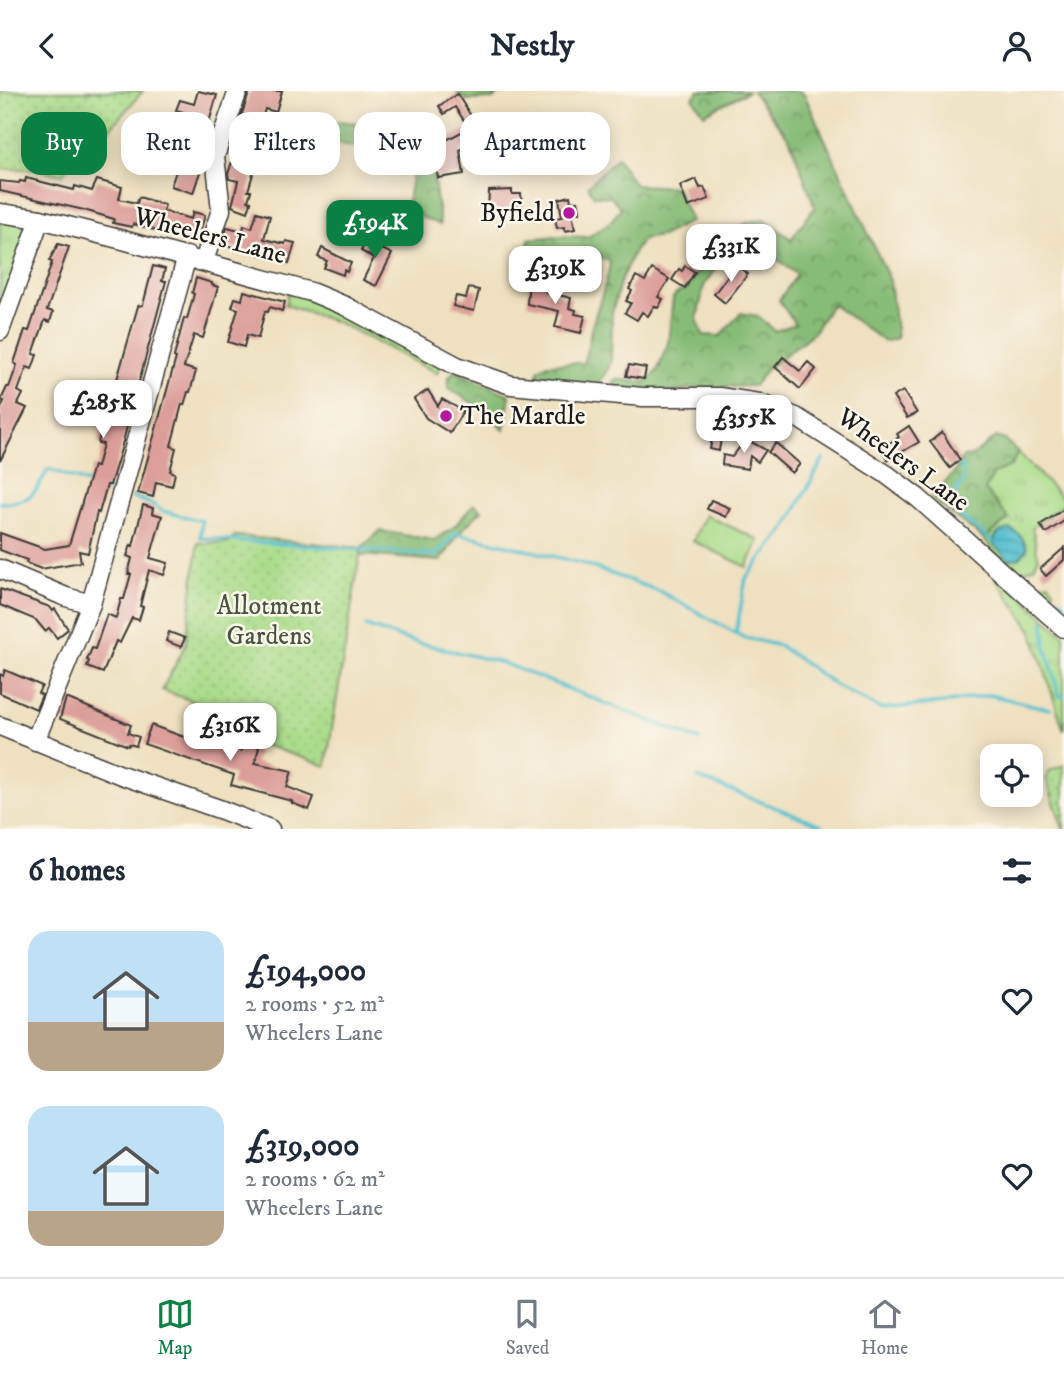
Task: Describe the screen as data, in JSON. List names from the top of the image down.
{
  "streets": {
    "street": ["Wheelers Lane"]
  },
  "parks": ["Allotment Gardens"],
  "places": ["Byfield", "The Mardle"],
  "page": {
    "header": "Nestly",
    "chip": [
      "Buy",
      "Rent",
      "Filters",
      "New",
      "Apartment"
    ],
    "price": [
      "£194K",
      "£331K",
      "£319K",
      "£285K",
      "£355K",
      "£316K"
    ],
    "heading": "6 homes",
    "list": [
      {
        "name": "£194,000",
        "note": "2 rooms · 52 m² · Wheelers Lane"
      },
      {
        "name": "£319,000",
        "note": "2 rooms · 62 m² · Wheelers Lane"
      }
    ],
    "tabs": ["Map", "Saved", "Home"]
  }
}
